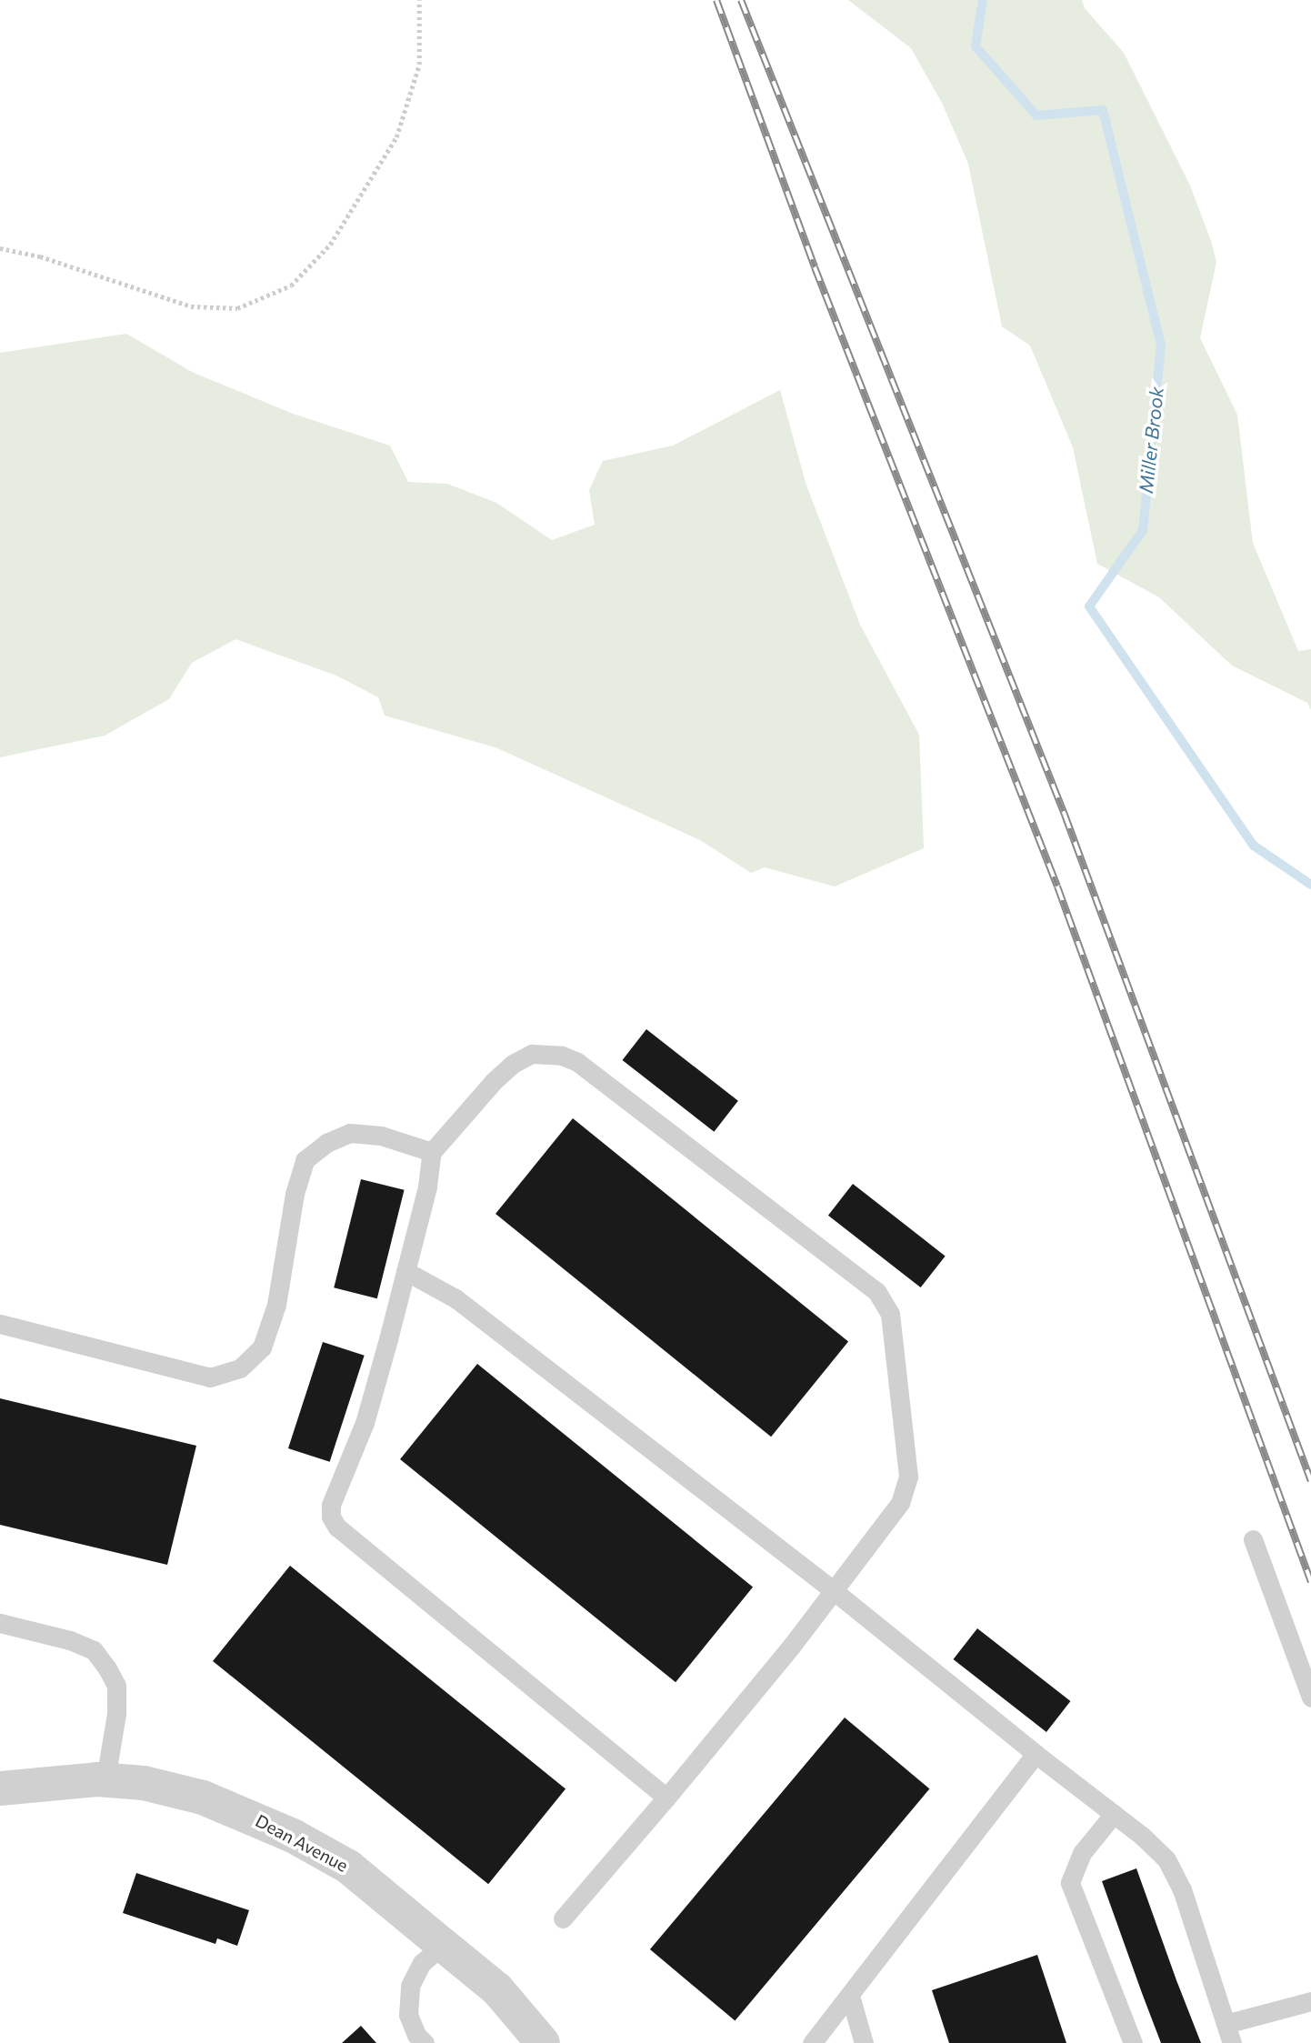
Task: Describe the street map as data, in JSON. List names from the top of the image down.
{
  "streets": {
    "street": ["Dean Avenue"]
  },
  "water": ["Miller Brook"]
}
